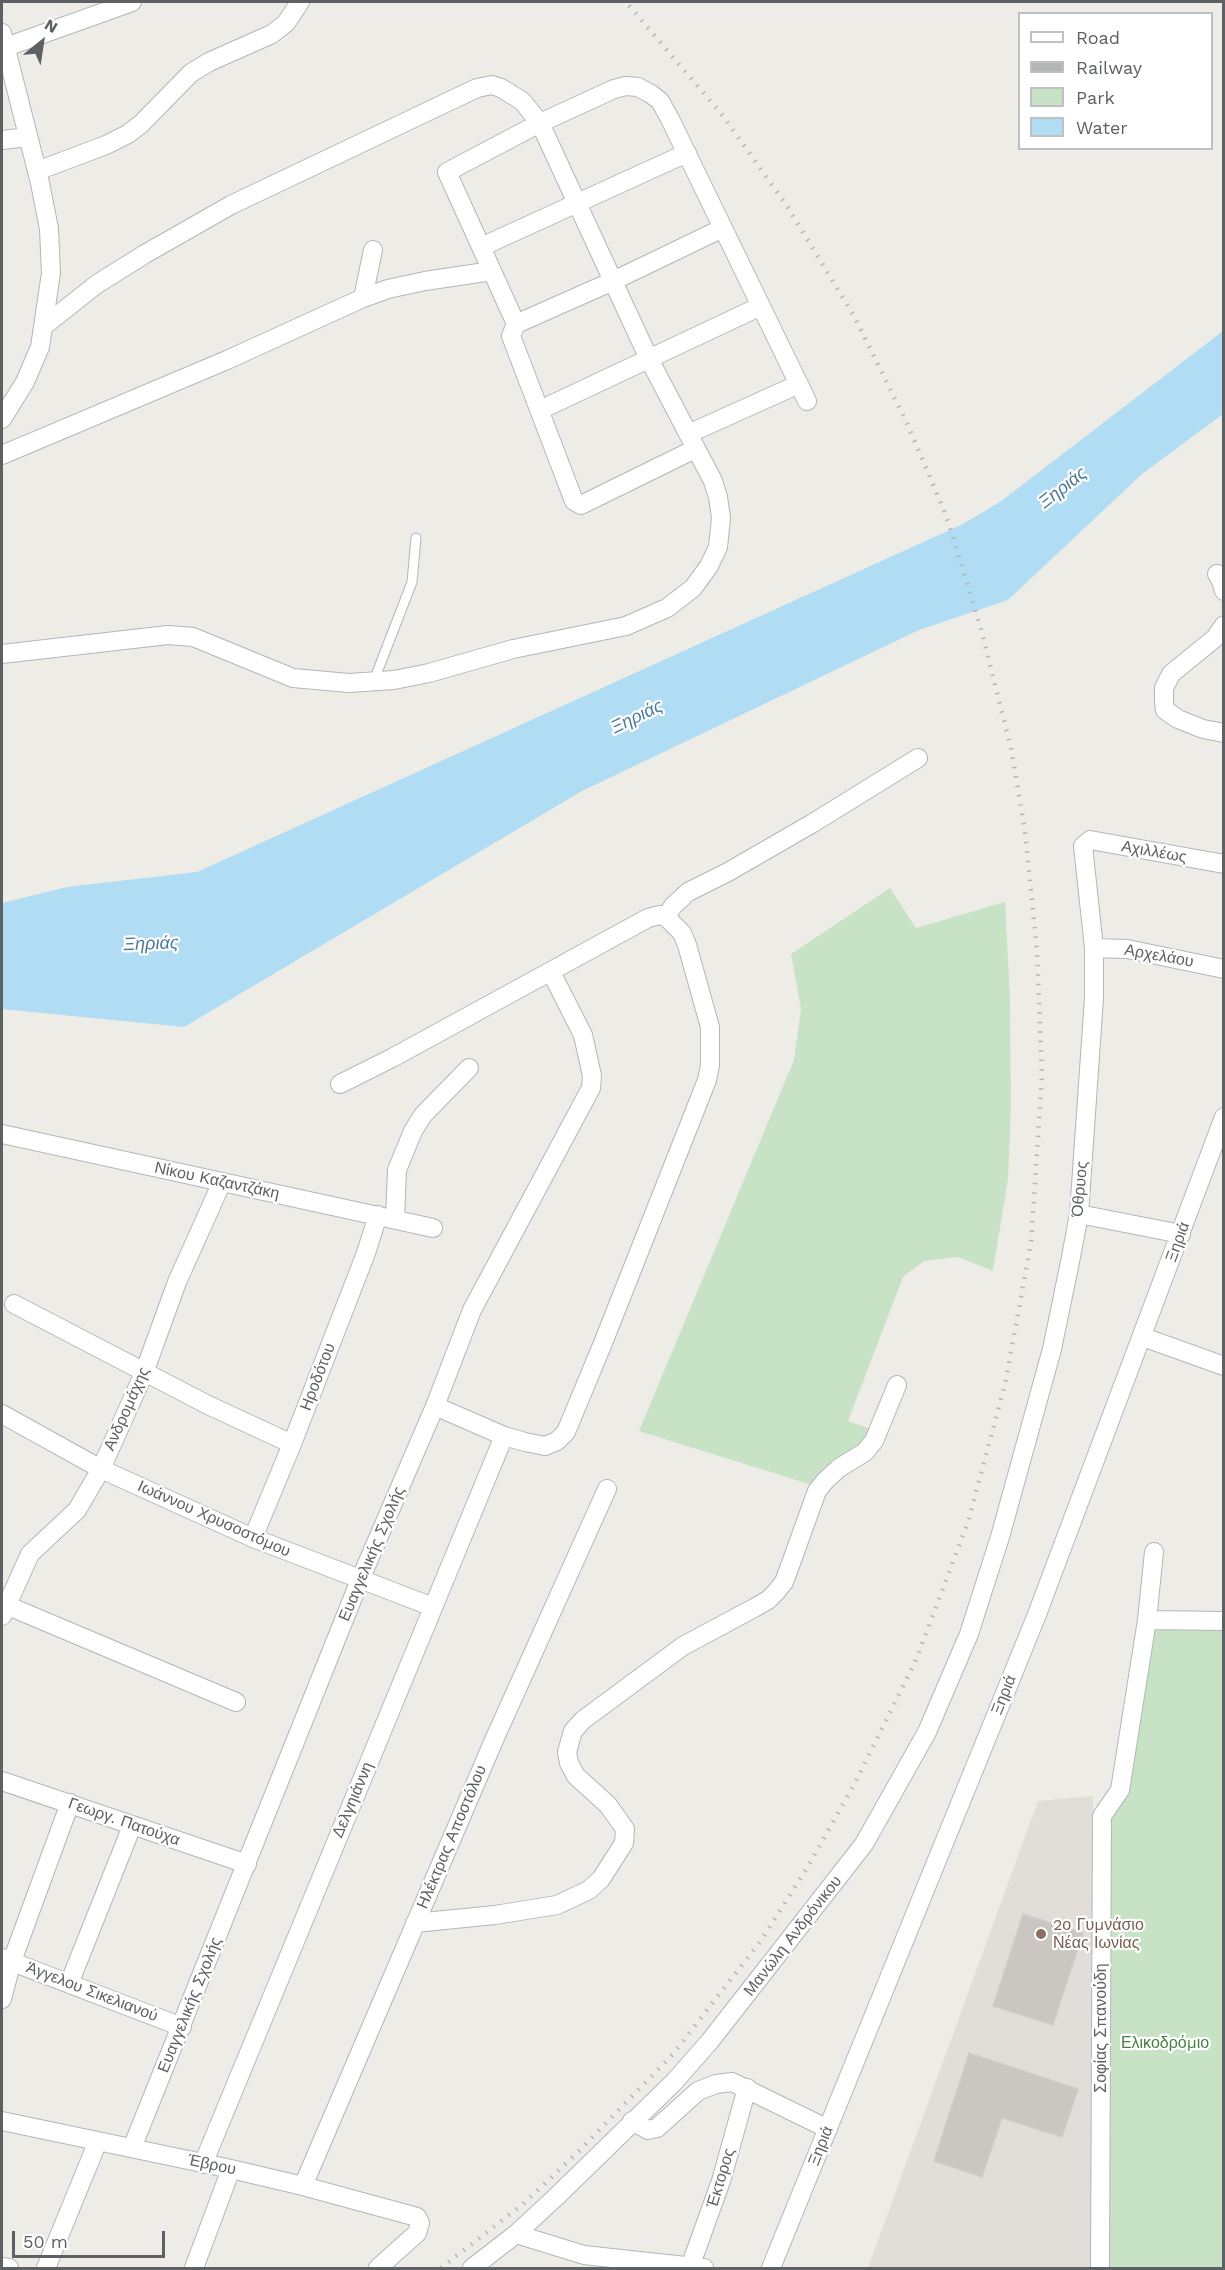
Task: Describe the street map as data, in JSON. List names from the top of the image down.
{
  "streets": {
    "street": [
      "Αχιλλέως",
      "Αρχελάου",
      "Νίκου Καζαντζάκη",
      "Όθρυος",
      "Ξηριά",
      "Ηροδότου",
      "Ανδρομάχης",
      "Ιωάννου Χρυσοστόμου",
      "Ευαγγελικής Σχολής",
      "Δελγηιάννη",
      "Γεωργ. Πατούχα",
      "Ηλέκτρας Αποστόλου",
      "Μανώλη Ανδρόνικου",
      "Άγγελου Σικελιανού",
      "Σοφίας Σπανούδη",
      "Έβρου",
      "Έκτορος"
    ]
  },
  "crossings": [
    ["Αχιλλέως", "Όθρυος"],
    ["Αρχελάου", "Όθρυος"],
    ["Νίκου Καζαντζάκη", "Ηροδότου"],
    ["Νίκου Καζαντζάκη", "Ανδρομάχης"],
    ["Όθρυος", "Μανώλη Ανδρόνικου"],
    ["Ηροδότου", "Ιωάννου Χρυσοστόμου"],
    ["Ανδρομάχης", "Ιωάννου Χρυσοστόμου"],
    ["Ιωάννου Χρυσοστόμου", "Ευαγγελικής Σχολής"],
    ["Ιωάννου Χρυσοστόμου", "Δελγηιάννη"],
    ["Ευαγγελικής Σχολής", "Γεωργ. Πατούχα"],
    ["Ευαγγελικής Σχολής", "Άγγελου Σικελιανού"],
    ["Ευαγγελικής Σχολής", "Έβρου"],
    ["Δελγηιάννη", "Έβρου"],
    ["Ηλέκτρας Αποστόλου", "Έβρου"]
  ],
  "water": ["Ξηριάς"],
  "parks": ["Ελικοδρόμιο"],
  "places": ["2ο Γυμνάσιο Νέας Ιωνίας"],
  "legend": [
    "Road",
    "Railway",
    "Park",
    "Water"
  ],
  "scale_bar": "50 m",
  "north": "top right"
}
